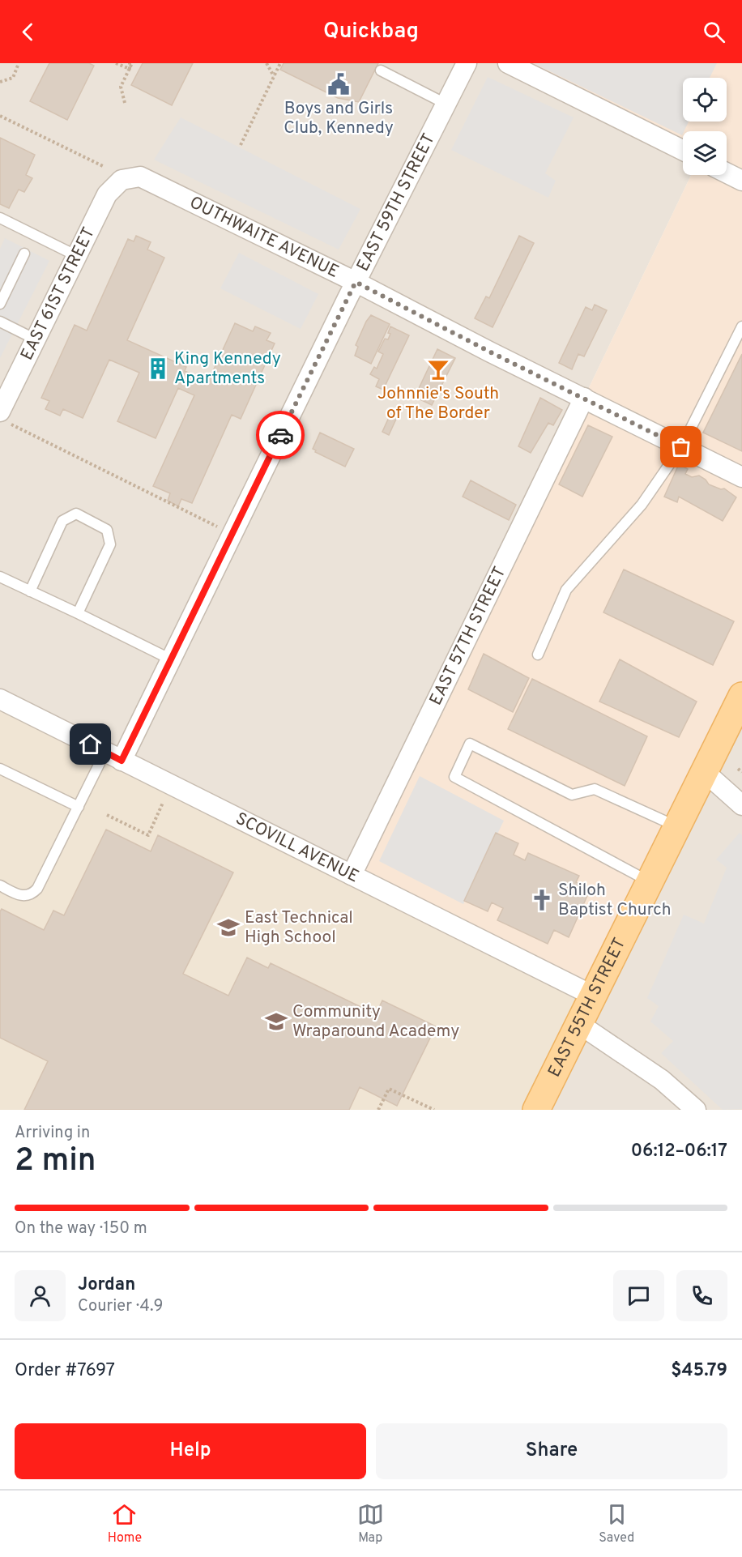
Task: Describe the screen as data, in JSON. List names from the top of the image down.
{
  "streets": {
    "main road": ["EAST 55TH STREET"],
    "street": [
      "EAST 59TH STREET",
      "OUTHWAITE AVENUE",
      "EAST 61ST STREET",
      "EAST 57TH STREET",
      "SCOVILL AVENUE"
    ]
  },
  "crossings": [
    ["EAST 59TH STREET", "OUTHWAITE AVENUE"],
    ["EAST 59TH STREET", "SCOVILL AVENUE"],
    ["OUTHWAITE AVENUE", "EAST 61ST STREET"],
    ["OUTHWAITE AVENUE", "EAST 57TH STREET"],
    ["EAST 57TH STREET", "SCOVILL AVENUE"],
    ["SCOVILL AVENUE", "EAST 55TH STREET"]
  ],
  "places": {
    "public building": ["Boys and Girls Club, Kennedy"],
    "building": ["King Kennedy Apartments"],
    "bar": ["Johnnie's South of The Border"],
    "church": ["Shiloh Baptist Church"],
    "school or university": ["East Technical High School", "Community Wraparound Academy"]
  },
  "page": {
    "header": "Quickbag",
    "heading": ["2 min", "Arriving in", "06:12–06:17"],
    "panel": [
      "Jordan",
      "Courier · 4.9",
      "Order #7697",
      "$45.79"
    ],
    "bar": "On the way · 150 m",
    "buttons": ["Help", "Share"],
    "tabs": ["Home", "Map", "Saved"]
  }
}
